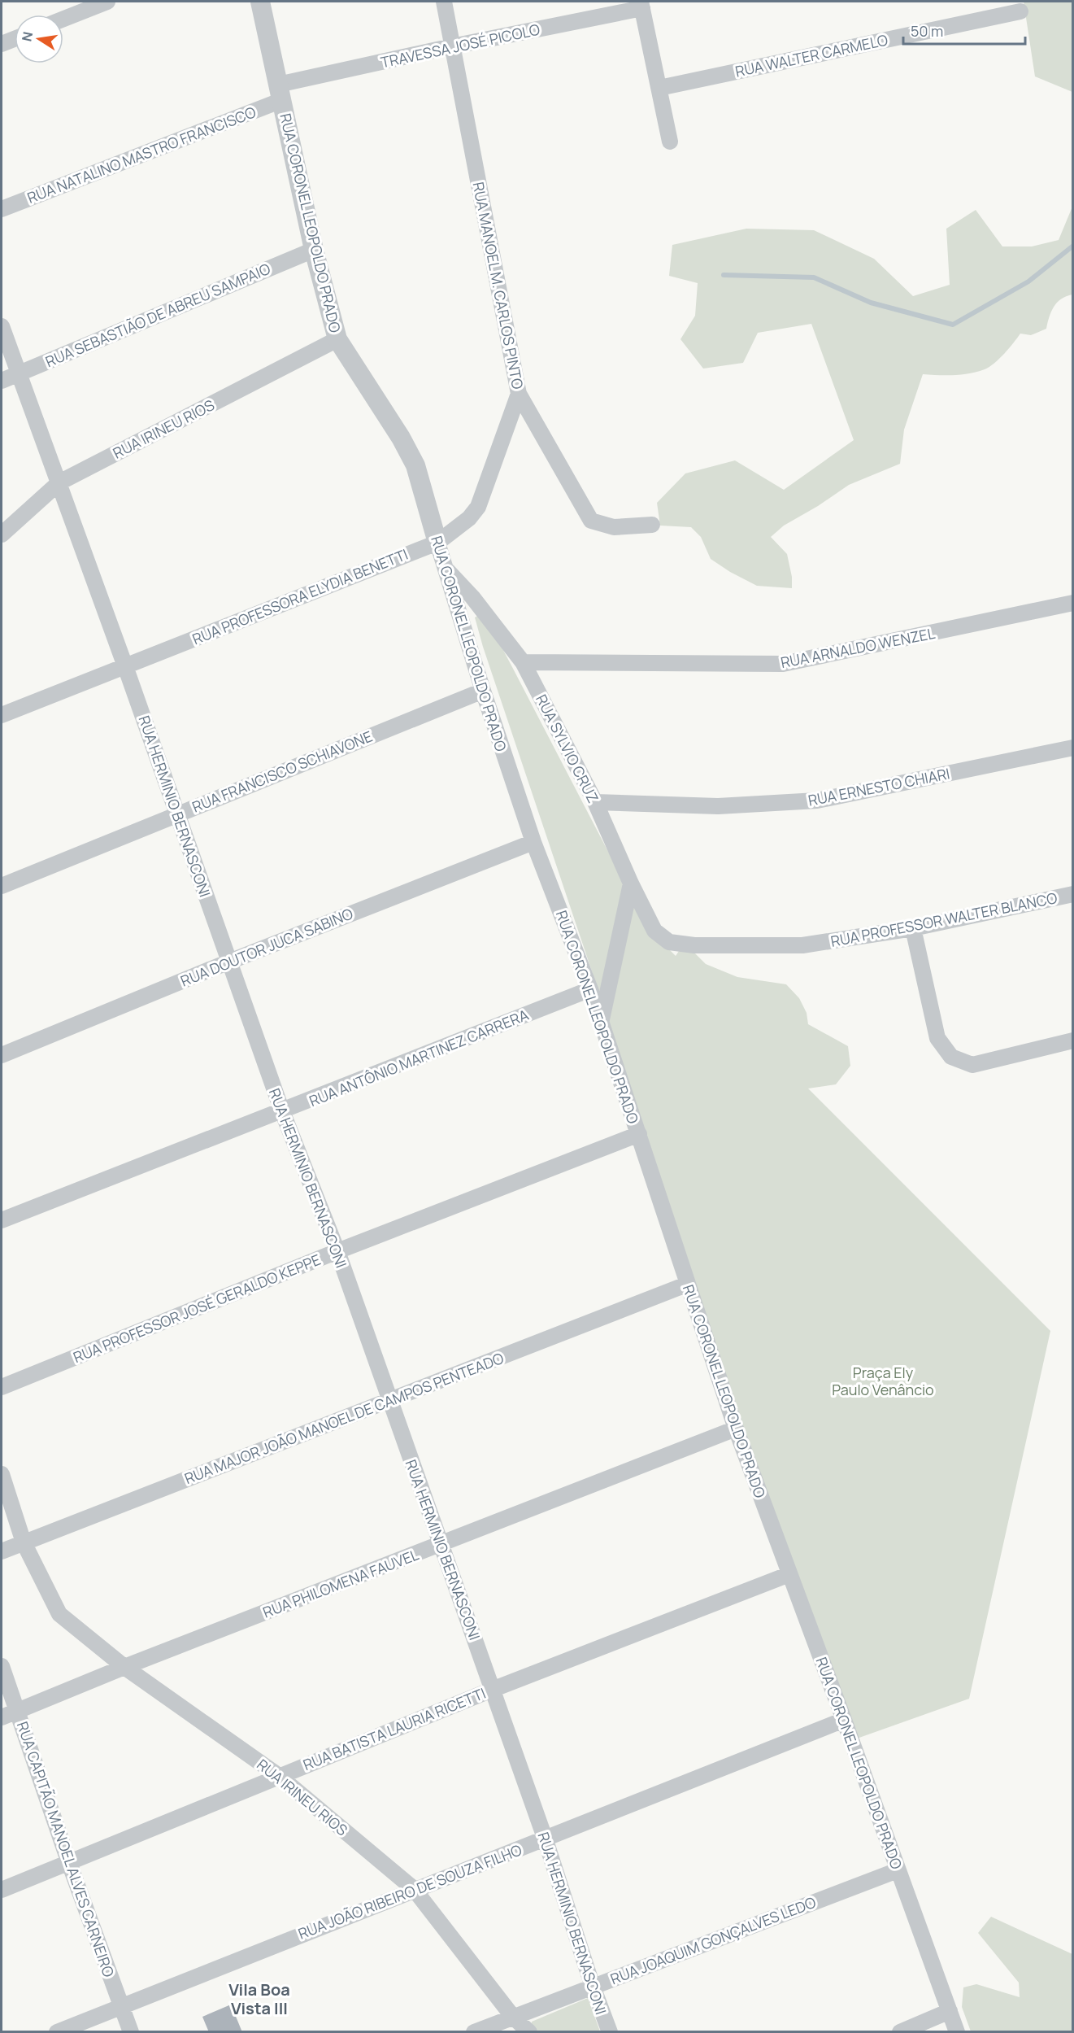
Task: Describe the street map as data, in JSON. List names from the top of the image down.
{
  "streets": {
    "street": [
      "TRAVESSA JOSÉ PICOLO",
      "RUA WALTER CARMELO",
      "RUA NATALINO MASTRO FRANCISCO",
      "RUA CORONEL LEOPOLDO PRADO",
      "RUA MANOEL M. CARLOS PINTO",
      "RUA SEBASTIÃO DE ABREU SAMPAIO",
      "RUA IRINEU RIOS",
      "RUA PROFESSORA ELYDIA BENETTI",
      "RUA ARNALDO WENZEL",
      "RUA SYLVIO CRUZ",
      "RUA FRANCISCO SCHIAVONE",
      "RUA ERNESTO CHIARI",
      "RUA HERMINIO BERNASCONI",
      "RUA PROFESSOR WALTER BLANCO",
      "RUA DOUTOR JUCA SABINO",
      "RUA ANTÔNIO MARTINEZ CARRERA",
      "RUA PROFESSOR JOSÉ GERALDO KEPPE",
      "RUA MAJOR JOÃO MANOEL DE CAMPOS PENTEADO",
      "RUA PHILOMENA FAUVEL",
      "RUA BATISTA LAURIA RICETTI",
      "RUA CAPITÃO MANOEL ALVES CARNEIRO",
      "RUA JOÃO RIBEIRO DE SOUZA FILHO",
      "RUA JOAQUIM GONÇALVES LEDO"
    ]
  },
  "crossings": [
    ["TRAVESSA JOSÉ PICOLO", "RUA NATALINO MASTRO FRANCISCO"],
    ["TRAVESSA JOSÉ PICOLO", "RUA CORONEL LEOPOLDO PRADO"],
    ["TRAVESSA JOSÉ PICOLO", "RUA MANOEL M. CARLOS PINTO"],
    ["RUA NATALINO MASTRO FRANCISCO", "RUA CORONEL LEOPOLDO PRADO"],
    ["RUA CORONEL LEOPOLDO PRADO", "RUA SEBASTIÃO DE ABREU SAMPAIO"],
    ["RUA CORONEL LEOPOLDO PRADO", "RUA IRINEU RIOS"],
    ["RUA CORONEL LEOPOLDO PRADO", "RUA PROFESSORA ELYDIA BENETTI"],
    ["RUA CORONEL LEOPOLDO PRADO", "RUA SYLVIO CRUZ"],
    ["RUA CORONEL LEOPOLDO PRADO", "RUA FRANCISCO SCHIAVONE"],
    ["RUA CORONEL LEOPOLDO PRADO", "RUA DOUTOR JUCA SABINO"],
    ["RUA CORONEL LEOPOLDO PRADO", "RUA ANTÔNIO MARTINEZ CARRERA"],
    ["RUA CORONEL LEOPOLDO PRADO", "RUA PROFESSOR JOSÉ GERALDO KEPPE"],
    ["RUA CORONEL LEOPOLDO PRADO", "RUA MAJOR JOÃO MANOEL DE CAMPOS PENTEADO"],
    ["RUA CORONEL LEOPOLDO PRADO", "RUA PHILOMENA FAUVEL"],
    ["RUA CORONEL LEOPOLDO PRADO", "RUA BATISTA LAURIA RICETTI"],
    ["RUA CORONEL LEOPOLDO PRADO", "RUA JOÃO RIBEIRO DE SOUZA FILHO"],
    ["RUA CORONEL LEOPOLDO PRADO", "RUA JOAQUIM GONÇALVES LEDO"],
    ["RUA MANOEL M. CARLOS PINTO", "RUA PROFESSORA ELYDIA BENETTI"],
    ["RUA SEBASTIÃO DE ABREU SAMPAIO", "RUA HERMINIO BERNASCONI"],
    ["RUA IRINEU RIOS", "RUA HERMINIO BERNASCONI"],
    ["RUA IRINEU RIOS", "RUA MAJOR JOÃO MANOEL DE CAMPOS PENTEADO"],
    ["RUA IRINEU RIOS", "RUA PHILOMENA FAUVEL"],
    ["RUA IRINEU RIOS", "RUA BATISTA LAURIA RICETTI"],
    ["RUA IRINEU RIOS", "RUA JOÃO RIBEIRO DE SOUZA FILHO"],
    ["RUA IRINEU RIOS", "RUA JOAQUIM GONÇALVES LEDO"],
    ["RUA PROFESSORA ELYDIA BENETTI", "RUA HERMINIO BERNASCONI"],
    ["RUA ARNALDO WENZEL", "RUA SYLVIO CRUZ"],
    ["RUA SYLVIO CRUZ", "RUA ERNESTO CHIARI"],
    ["RUA SYLVIO CRUZ", "RUA PROFESSOR WALTER BLANCO"],
    ["RUA FRANCISCO SCHIAVONE", "RUA HERMINIO BERNASCONI"],
    ["RUA HERMINIO BERNASCONI", "RUA DOUTOR JUCA SABINO"],
    ["RUA HERMINIO BERNASCONI", "RUA ANTÔNIO MARTINEZ CARRERA"],
    ["RUA HERMINIO BERNASCONI", "RUA PROFESSOR JOSÉ GERALDO KEPPE"],
    ["RUA HERMINIO BERNASCONI", "RUA MAJOR JOÃO MANOEL DE CAMPOS PENTEADO"],
    ["RUA HERMINIO BERNASCONI", "RUA PHILOMENA FAUVEL"],
    ["RUA HERMINIO BERNASCONI", "RUA BATISTA LAURIA RICETTI"],
    ["RUA HERMINIO BERNASCONI", "RUA JOÃO RIBEIRO DE SOUZA FILHO"],
    ["RUA HERMINIO BERNASCONI", "RUA JOAQUIM GONÇALVES LEDO"],
    ["RUA PHILOMENA FAUVEL", "RUA CAPITÃO MANOEL ALVES CARNEIRO"],
    ["RUA BATISTA LAURIA RICETTI", "RUA CAPITÃO MANOEL ALVES CARNEIRO"],
    ["RUA CAPITÃO MANOEL ALVES CARNEIRO", "RUA JOÃO RIBEIRO DE SOUZA FILHO"]
  ],
  "districts": ["Vila Boa Vista III"],
  "parks": ["Praça Ely Paulo Venâncio"],
  "scale_bar": "50 m",
  "north": "left"
}
